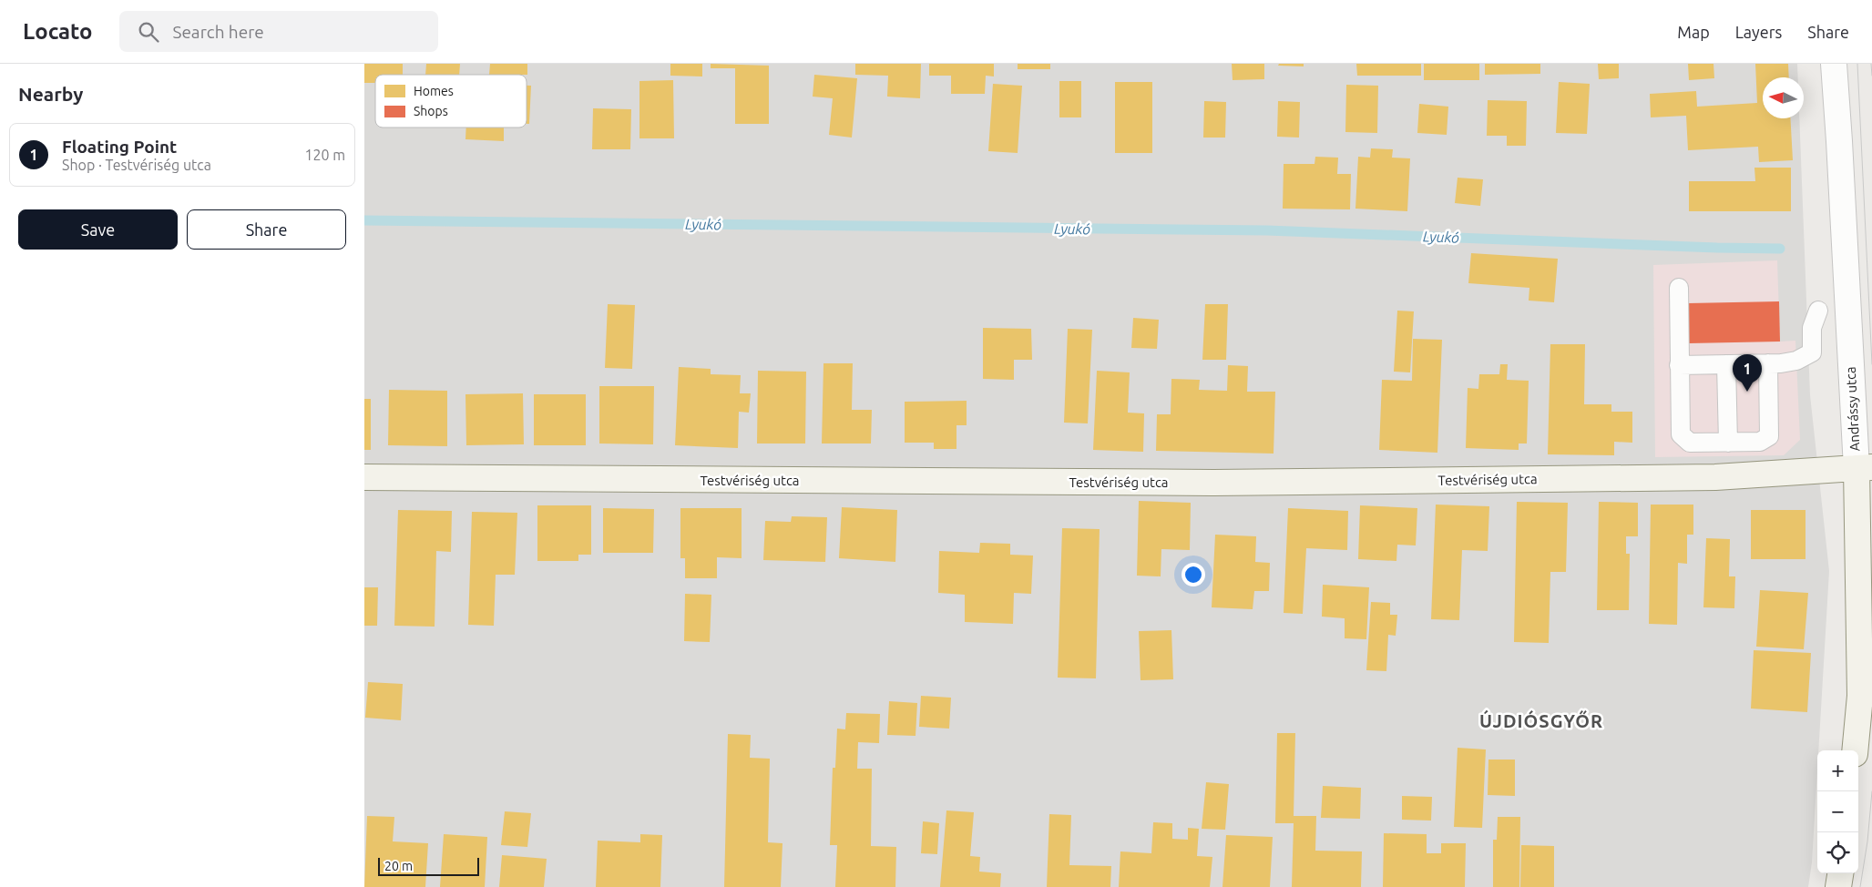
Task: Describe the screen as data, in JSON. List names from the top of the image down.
{
  "streets": {
    "main road": ["Andrássy utca", "Testvériség utca"]
  },
  "crossings": [
    ["Andrássy utca", "Testvériség utca"]
  ],
  "districts": ["ÚJDIÓSGYŐR"],
  "water": ["Lyukó"],
  "legend": ["Homes", "Shops"],
  "scale_bar": "20 m",
  "north": "left",
  "page": {
    "header": "Locato",
    "search": "Search here",
    "nav": ["Map", "Layers", "Share"],
    "heading": "Nearby",
    "list": [
      {
        "mark": "1",
        "name": "Floating Point",
        "note": "Shop · Testvériség utca",
        "value": "120 m"
      }
    ],
    "buttons": ["Save", "Share"],
    "pins": "1",
    "map_buttons": ["+", "−"],
    "scale": "20 m"
  }
}
